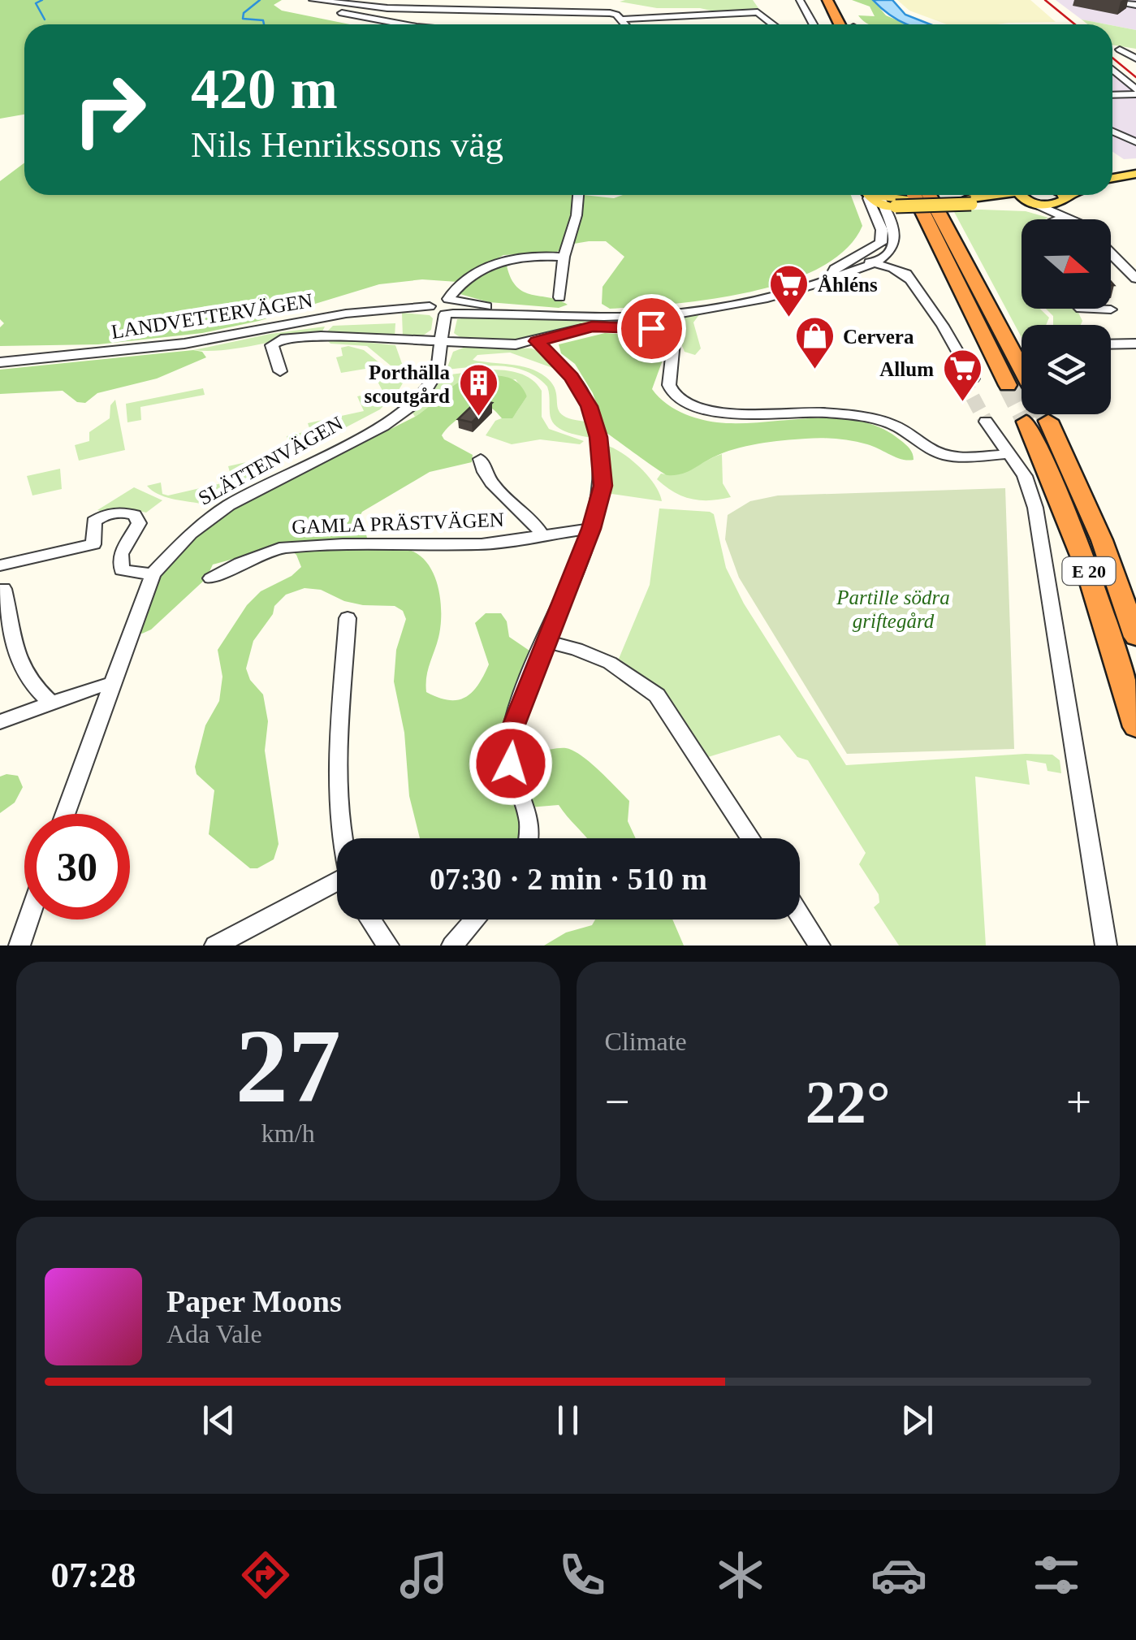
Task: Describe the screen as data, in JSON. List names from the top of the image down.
{
  "streets": {
    "highway": ["E 20"],
    "street": ["LANDVETTERVÄGEN", "SLÄTTENVÄGEN", "GAMLA PRÄSTVÄGEN"]
  },
  "crossings": [
    ["LANDVETTERVÄGEN", "SLÄTTENVÄGEN"]
  ],
  "parks": ["Partille södra griftegård"],
  "places": {
    "supermarket": ["Åhléns", "Allum"],
    "shop": ["Cervera"],
    "building": ["Porthälla scoutgård"]
  },
  "north": "right",
  "page": {
    "turn": ["420 m", "Nils Henrikssons väg"],
    "limit": "30",
    "trip": "07:30 · 2 min · 510 m",
    "tile": [
      ["27", "km/h"],
      "Climate"
    ],
    "heat": ["−", "22°", "+"],
    "song": ["Paper Moons", "Ada Vale"],
    "tabs": "07:28"
  }
}
